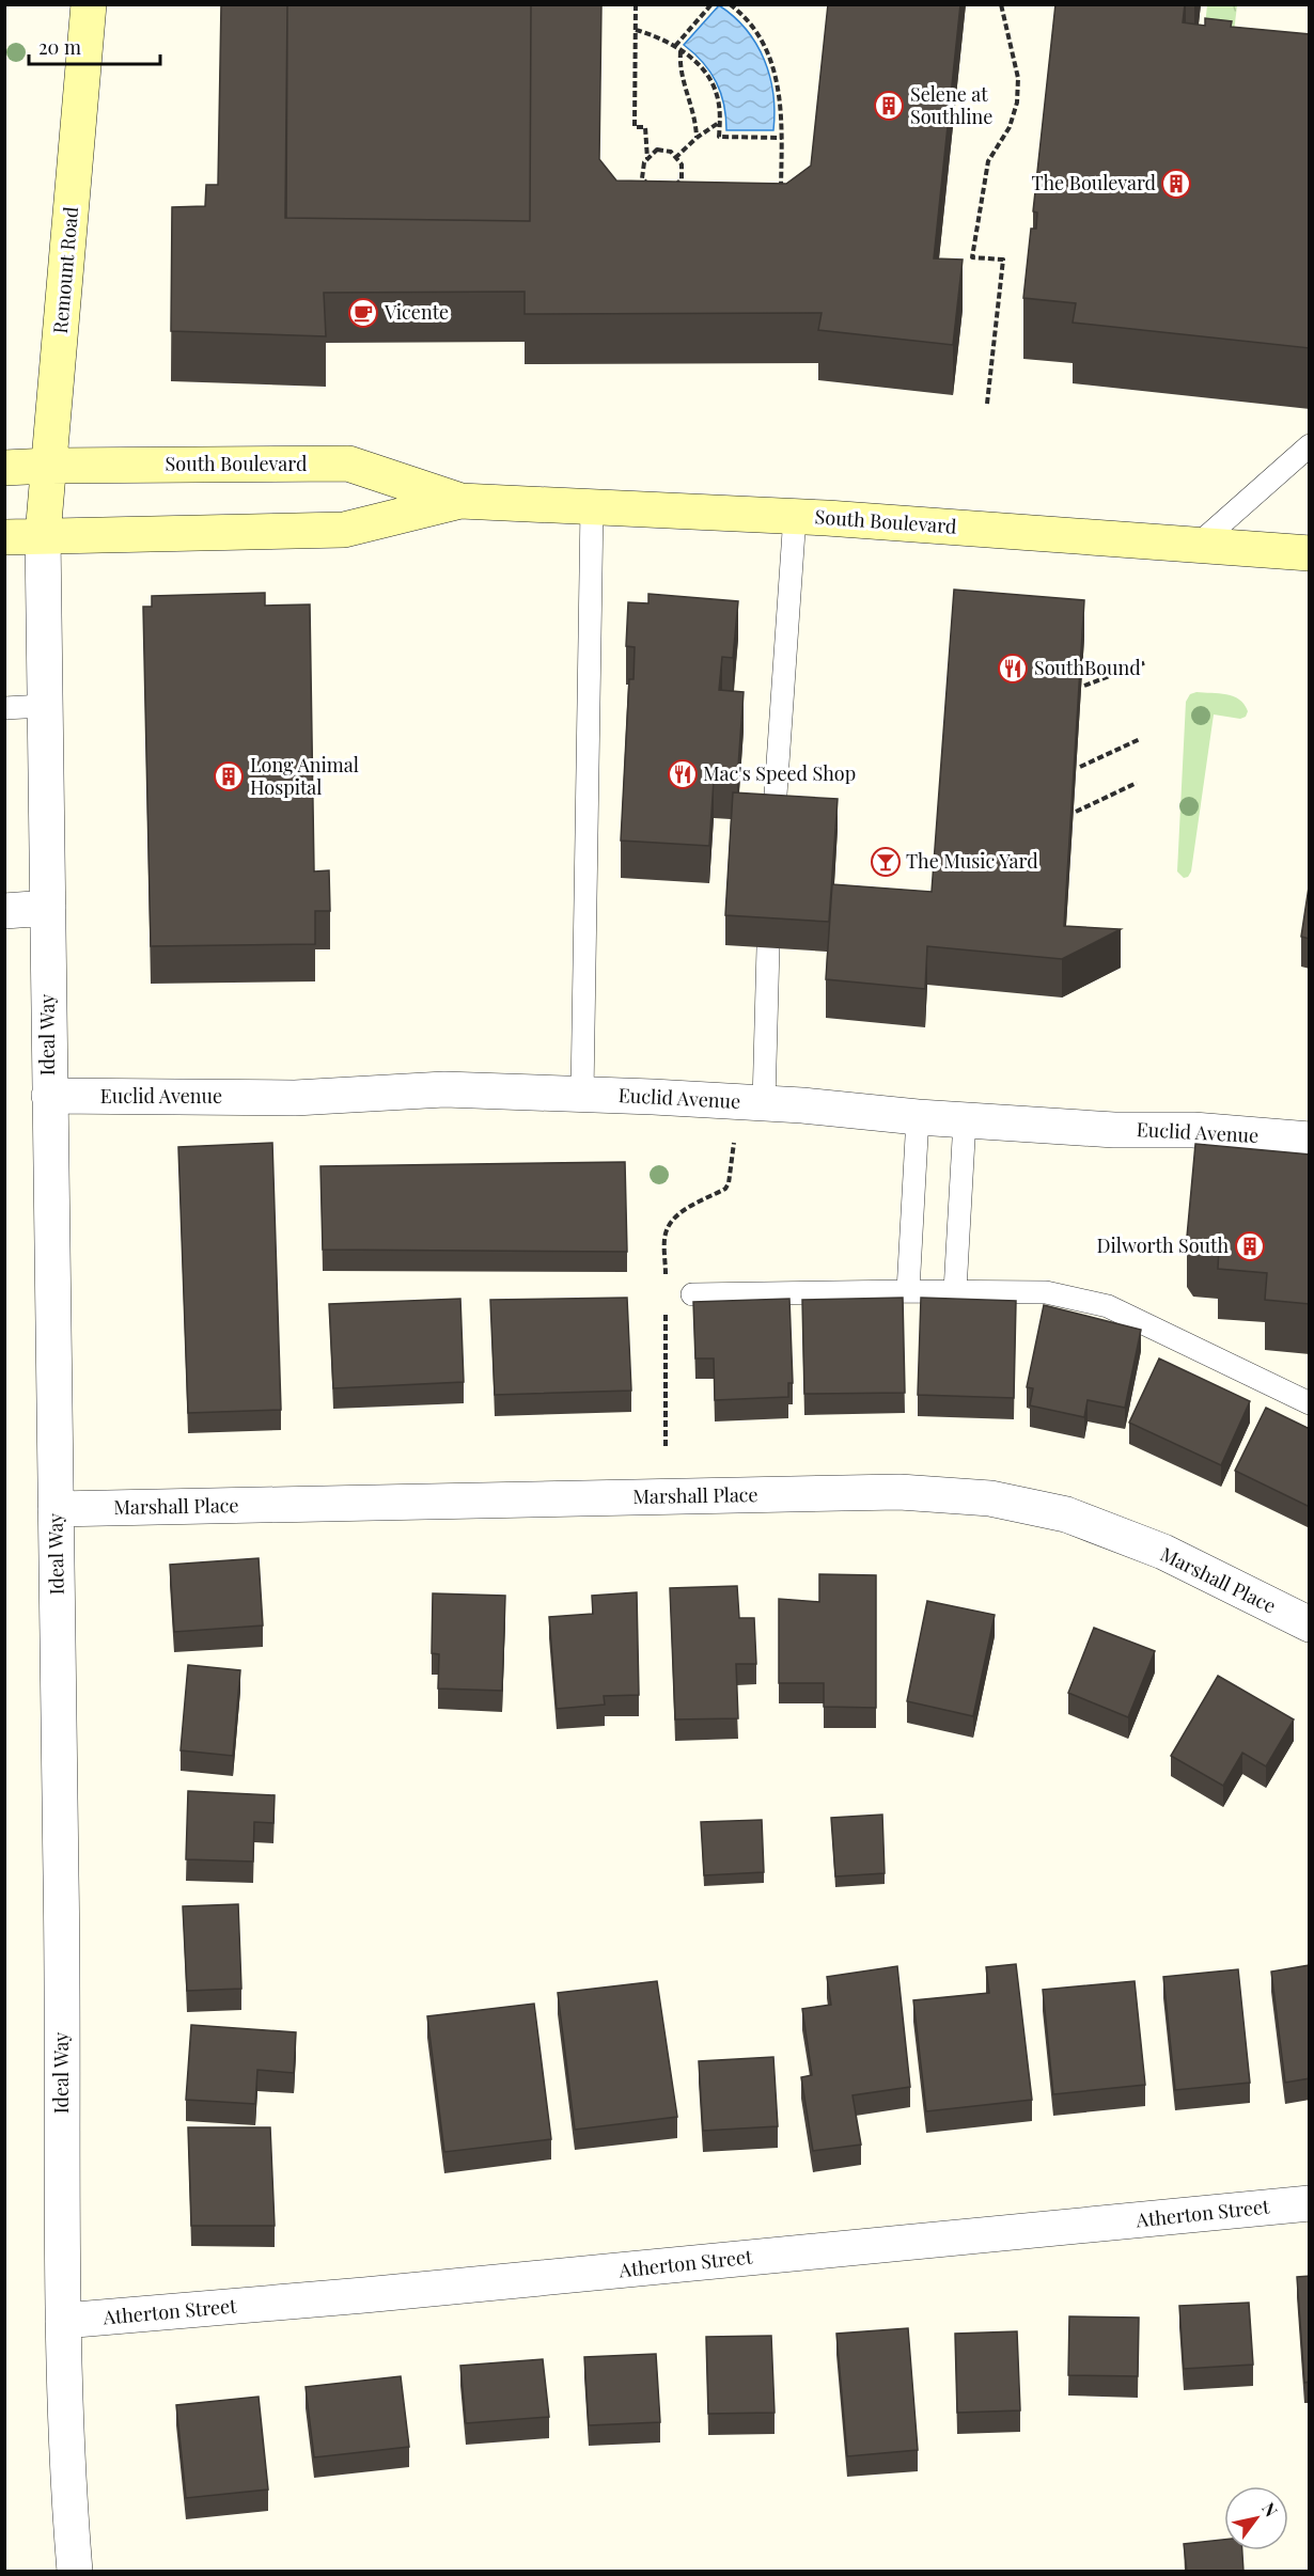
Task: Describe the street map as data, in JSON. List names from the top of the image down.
{
  "streets": {
    "main road": ["Remount Road", "South Boulevard"],
    "street": [
      "Ideal Way",
      "Euclid Avenue",
      "Marshall Place",
      "Atherton Street"
    ]
  },
  "crossings": [
    ["Remount Road", "South Boulevard"],
    ["Remount Road", "Ideal Way"],
    ["South Boulevard", "Ideal Way"],
    ["Ideal Way", "Euclid Avenue"],
    ["Ideal Way", "Marshall Place"],
    ["Ideal Way", "Atherton Street"]
  ],
  "places": {
    "building": [
      "Selene at Southline",
      "The Boulevard",
      "Long Animal Hospital",
      "Dilworth South"
    ],
    "cafe": ["Vicente"],
    "restaurant": ["SouthBound", "Mac's Speed Shop"],
    "bar": ["The Music Yard"]
  },
  "scale_bar": "20 m",
  "north": "top right"
}
